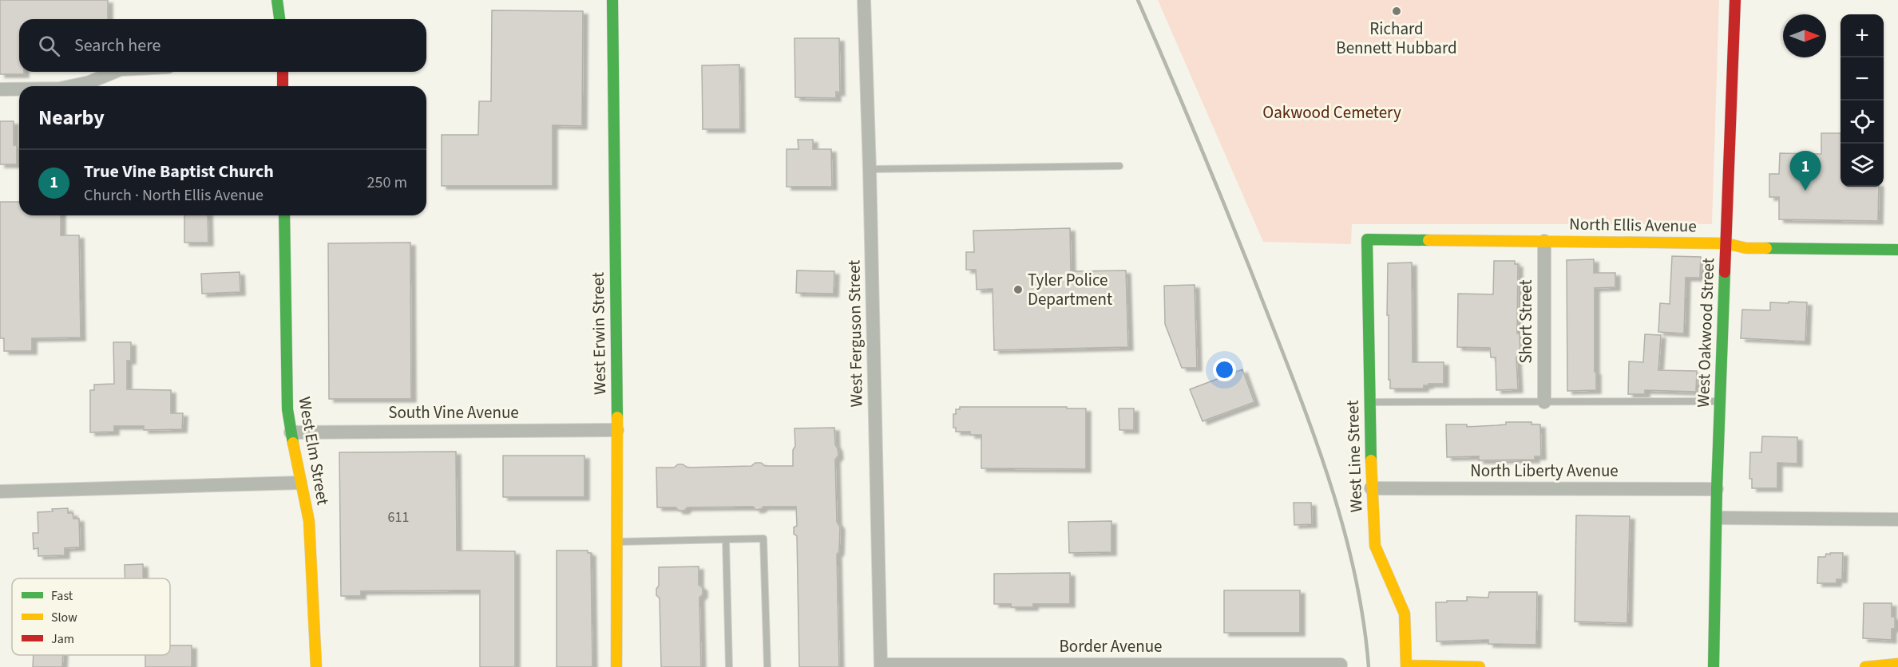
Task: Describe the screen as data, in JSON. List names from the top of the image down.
{
  "streets": {
    "street": [
      "North Ellis Avenue",
      "Short Street",
      "West Oakwood Street",
      "West Erwin Street",
      "West Ferguson Street",
      "South Vine Avenue",
      "West Elm Street",
      "West Line Street",
      "North Liberty Avenue",
      "Border Avenue"
    ]
  },
  "crossings": [
    ["North Ellis Avenue", "Short Street"],
    ["North Ellis Avenue", "West Oakwood Street"],
    ["North Ellis Avenue", "West Line Street"],
    ["West Oakwood Street", "North Liberty Avenue"],
    ["West Erwin Street", "South Vine Avenue"],
    ["West Ferguson Street", "Border Avenue"],
    ["South Vine Avenue", "West Elm Street"],
    ["West Line Street", "North Liberty Avenue"]
  ],
  "parks": ["Oakwood Cemetery"],
  "places": ["Richard Bennett Hubbard", "Tyler Police Department"],
  "house_numbers": ["611"],
  "legend": ["Fast", "Slow", "Jam"],
  "north": "right",
  "page": {
    "map_buttons": ["+", "−"],
    "search": "Search here",
    "heading": "Nearby",
    "list": [
      {
        "mark": "1",
        "name": "True Vine Baptist Church",
        "note": "Church · North Ellis Avenue",
        "value": "250 m"
      }
    ],
    "pins": "1"
  }
}
